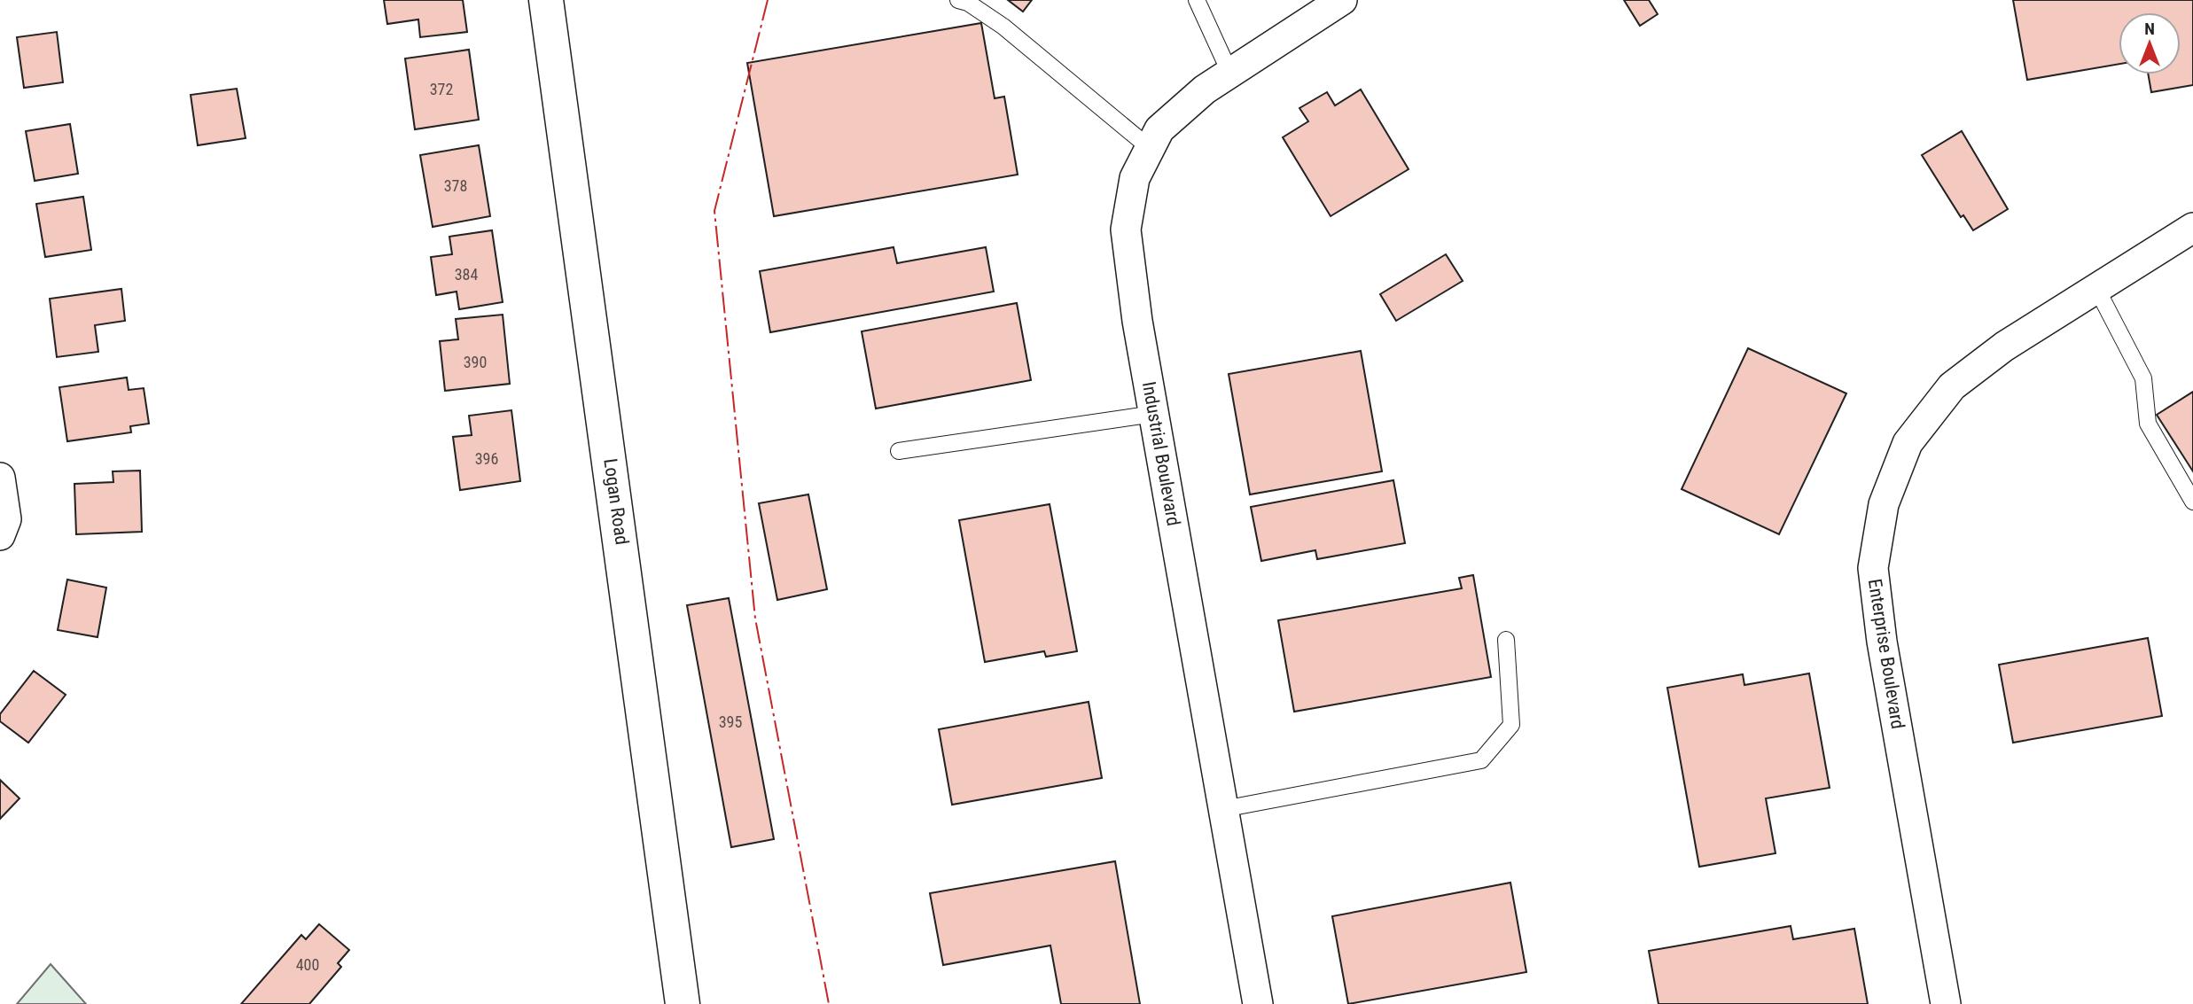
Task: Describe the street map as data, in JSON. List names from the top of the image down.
{
  "streets": {
    "street": ["Industrial Boulevard", "Logan Road", "Enterprise Boulevard"]
  },
  "house_numbers": [
    "372",
    "378",
    "384",
    "390",
    "396",
    "395",
    "400"
  ],
  "north": "top"
}
